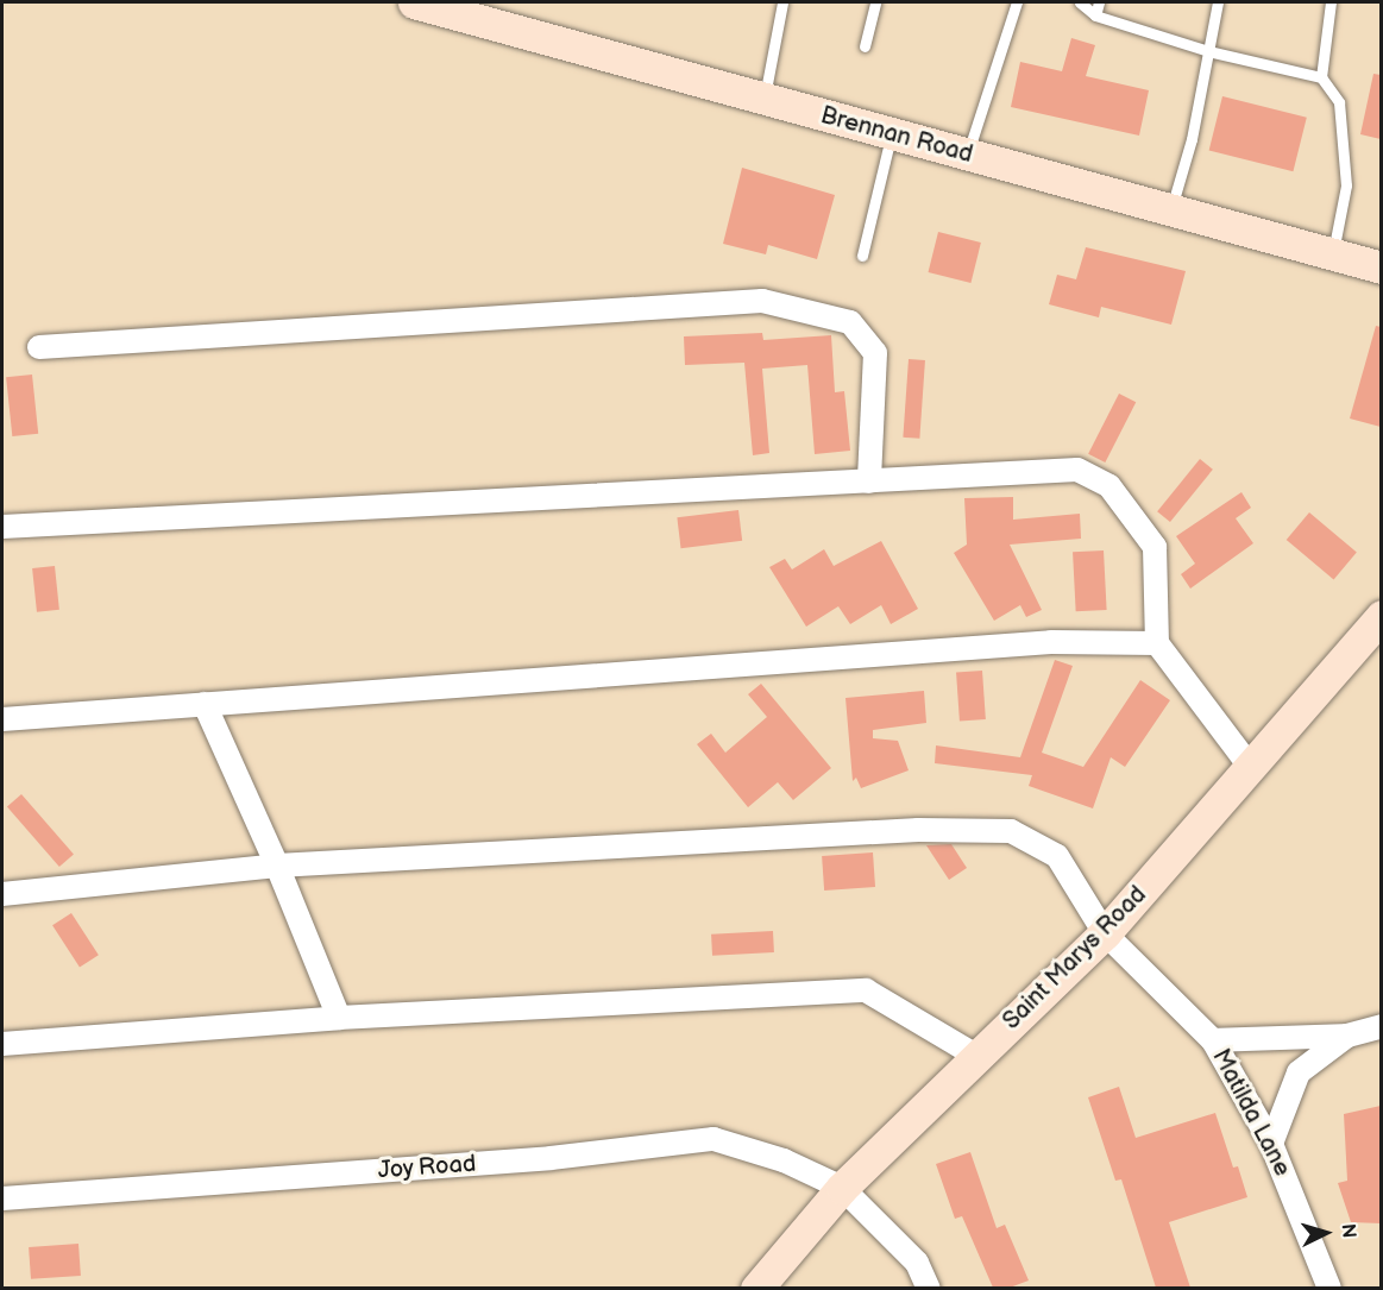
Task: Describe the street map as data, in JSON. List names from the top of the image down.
{
  "streets": {
    "street": [
      "Brennan Road",
      "Saint Marys Road",
      "Matilda Lane",
      "Joy Road"
    ]
  },
  "crossings": [
    ["Saint Marys Road", "Matilda Lane"],
    ["Saint Marys Road", "Joy Road"]
  ],
  "north": "right"
}
